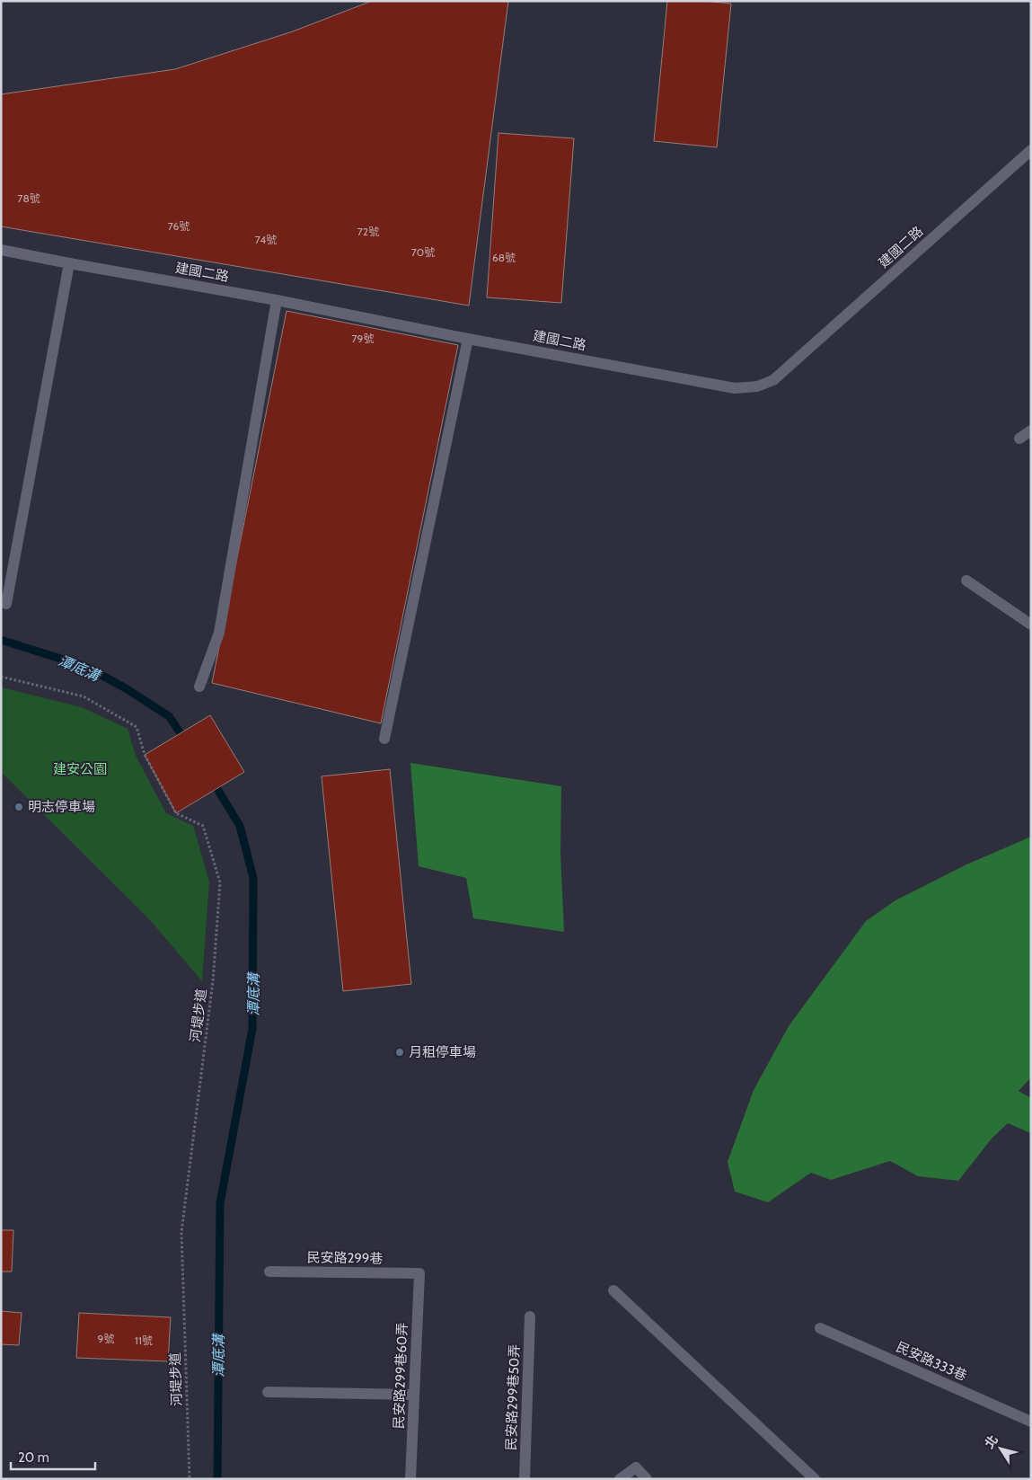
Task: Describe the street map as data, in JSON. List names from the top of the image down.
{
  "streets": {
    "street": [
      "建國二路",
      "民安路299巷",
      "民安路333巷",
      "民安路299巷60弄",
      "民安路299巷50弄"
    ],
    "path": ["河堤步道"]
  },
  "crossings": [
    ["民安路299巷", "民安路299巷60弄"]
  ],
  "water": ["潭底溝"],
  "parks": ["建安公園"],
  "places": ["明志停車場", "月租停車場"],
  "house_numbers": [
    "78號",
    "76號",
    "72號",
    "74號",
    "70號",
    "68號",
    "79號",
    "9號",
    "11號"
  ],
  "scale_bar": "20 m",
  "north": "top left"
}
